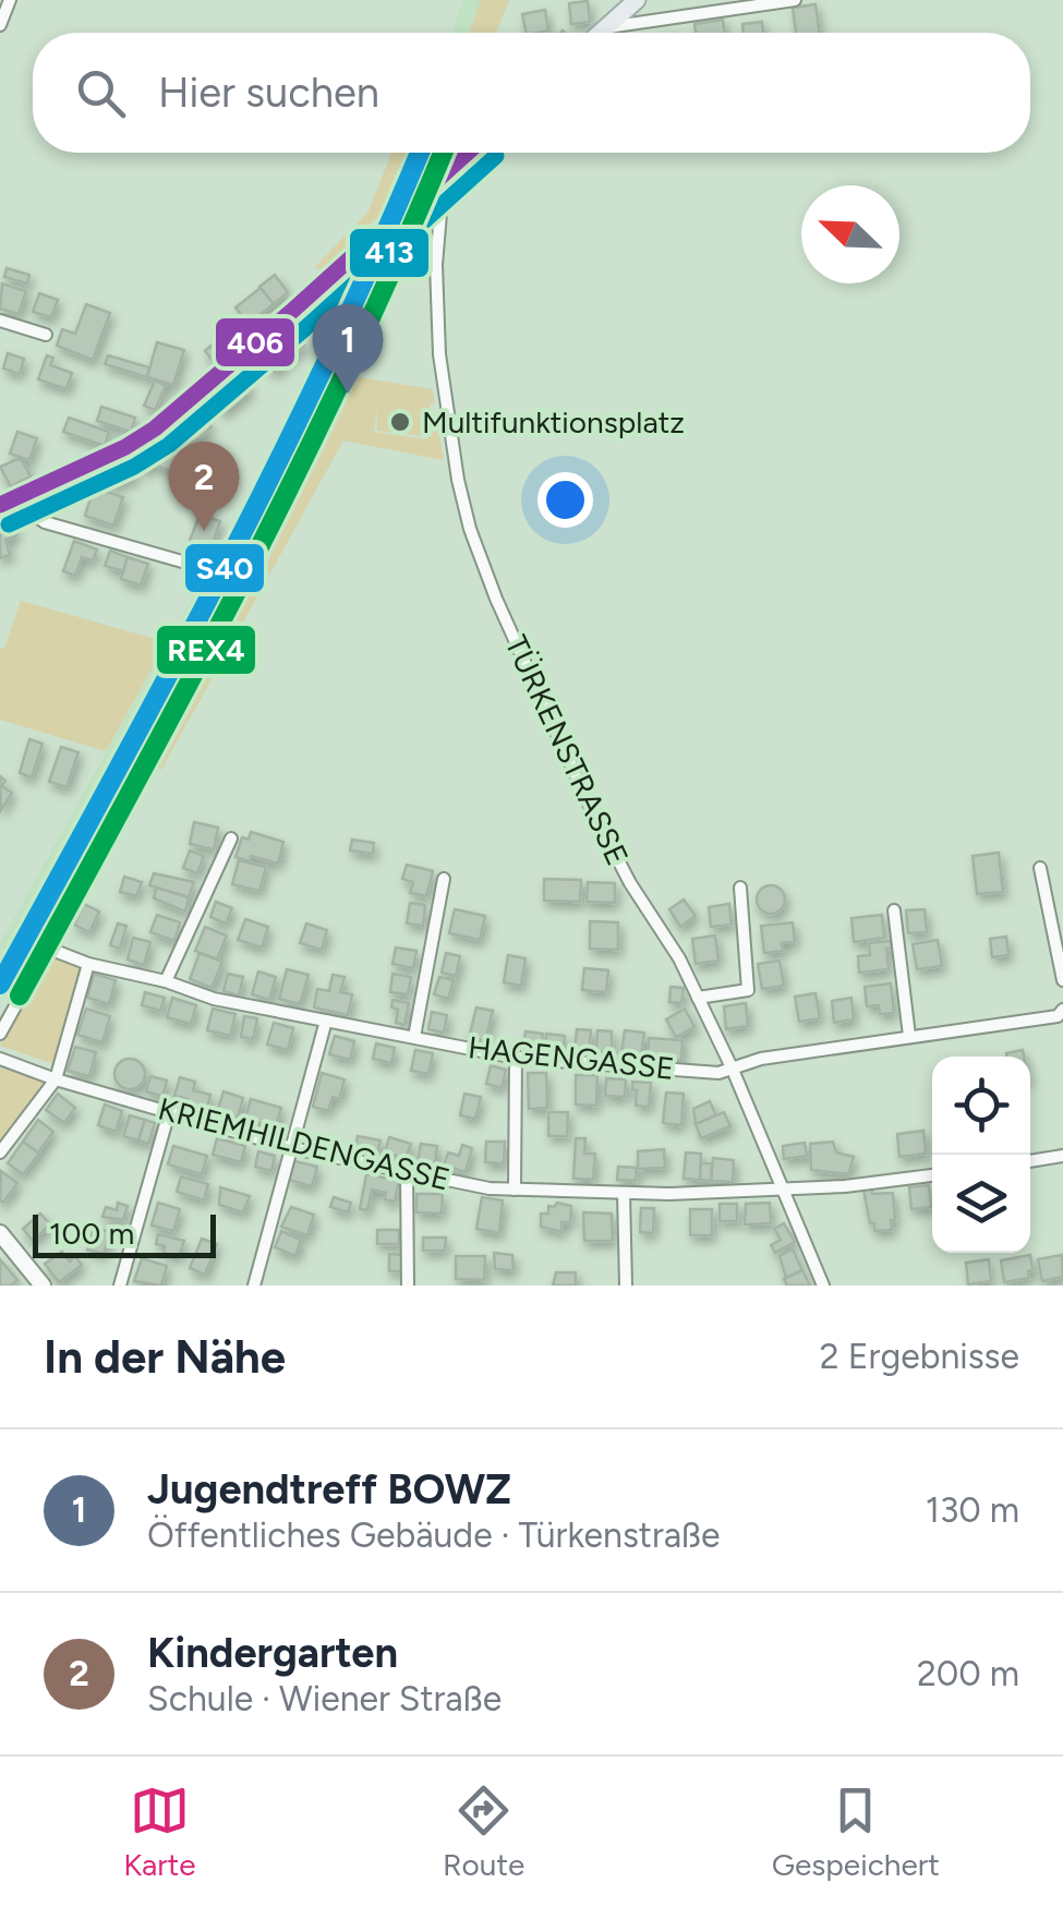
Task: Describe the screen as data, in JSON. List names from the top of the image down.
{
  "streets": {
    "street": ["TÜRKENSTRASSE", "HAGENGASSE", "KRIEMHILDENGASSE"]
  },
  "crossings": [
    ["TÜRKENSTRASSE", "HAGENGASSE"],
    ["TÜRKENSTRASSE", "KRIEMHILDENGASSE"]
  ],
  "places": ["Multifunktionsplatz"],
  "lines": [
    "transit line S40",
    "transit line REX4",
    "transit line 406",
    "transit line 413"
  ],
  "scale_bar": "100 m",
  "north": "top left",
  "page": {
    "search": "Hier suchen",
    "pins": ["1", "2"],
    "scale": "100 m",
    "heading": ["In der Nähe", "2 Ergebnisse"],
    "list": [
      {
        "mark": "1",
        "name": "Jugendtreff BOWZ",
        "note": "Öffentliches Gebäude · Türkenstraße",
        "value": "130 m"
      },
      {
        "mark": "2",
        "name": "Kindergarten",
        "note": "Schule · Wiener Straße",
        "value": "200 m"
      }
    ],
    "nav": ["Karte", "Route", "Gespeichert"]
  }
}
